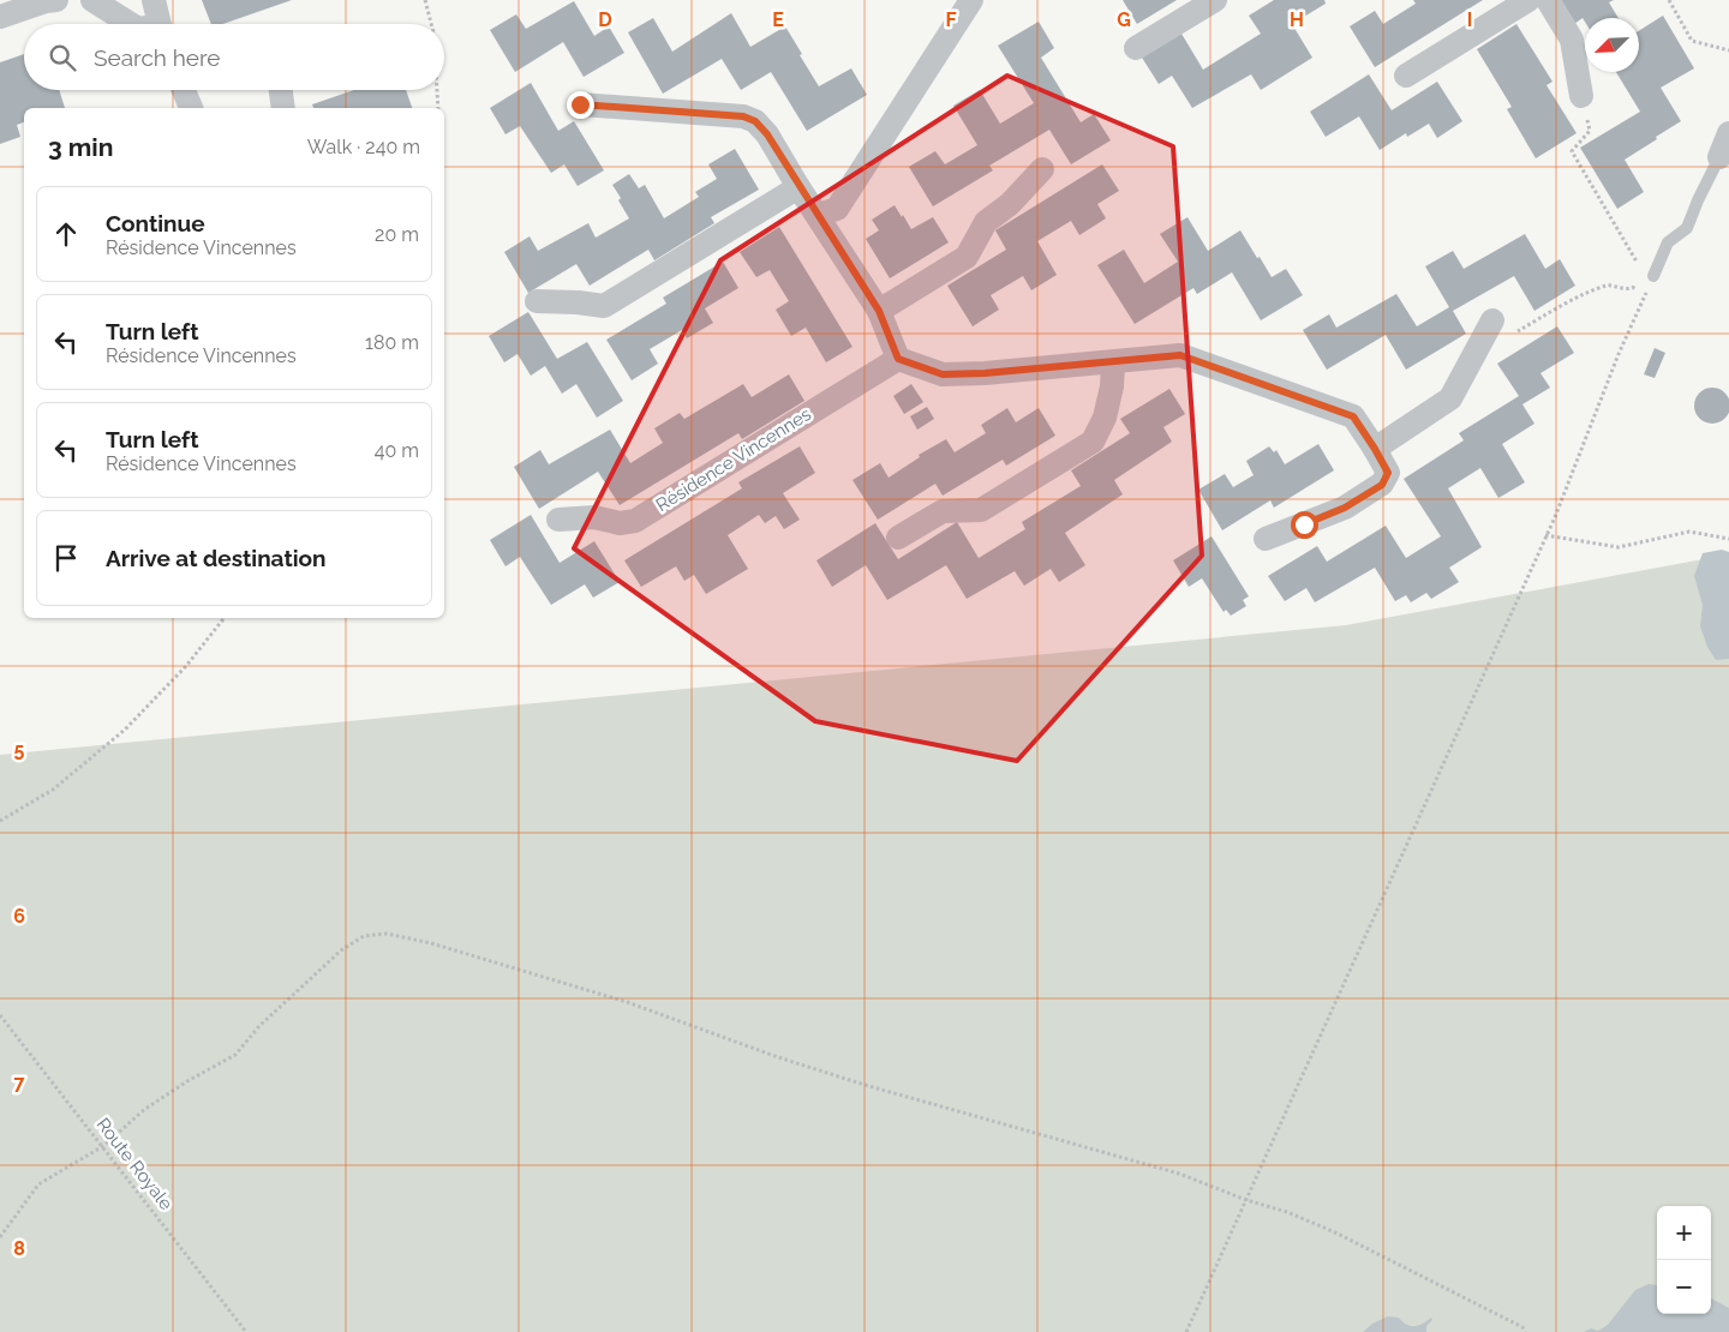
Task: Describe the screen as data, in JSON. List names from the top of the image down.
{
  "streets": {
    "street": ["Résidence Vincennes"],
    "path": ["Route Royale"]
  },
  "north": "bottom left",
  "page": {
    "search": "Search here",
    "heading": ["3 min", "Walk · 240 m"],
    "list": [
      ["Continue", "Résidence Vincennes", "20 m"],
      ["Turn left", "Résidence Vincennes", "180 m"],
      ["Turn left", "Résidence Vincennes", "40 m"],
      "Arrive at destination"
    ],
    "map_buttons": ["+", "−"]
  },
  "grid": {
    "columns": [
      "D",
      "E",
      "F",
      "G",
      "H",
      "I"
    ],
    "rows": [
      "5",
      "6",
      "7",
      "8"
    ]
  }
}
